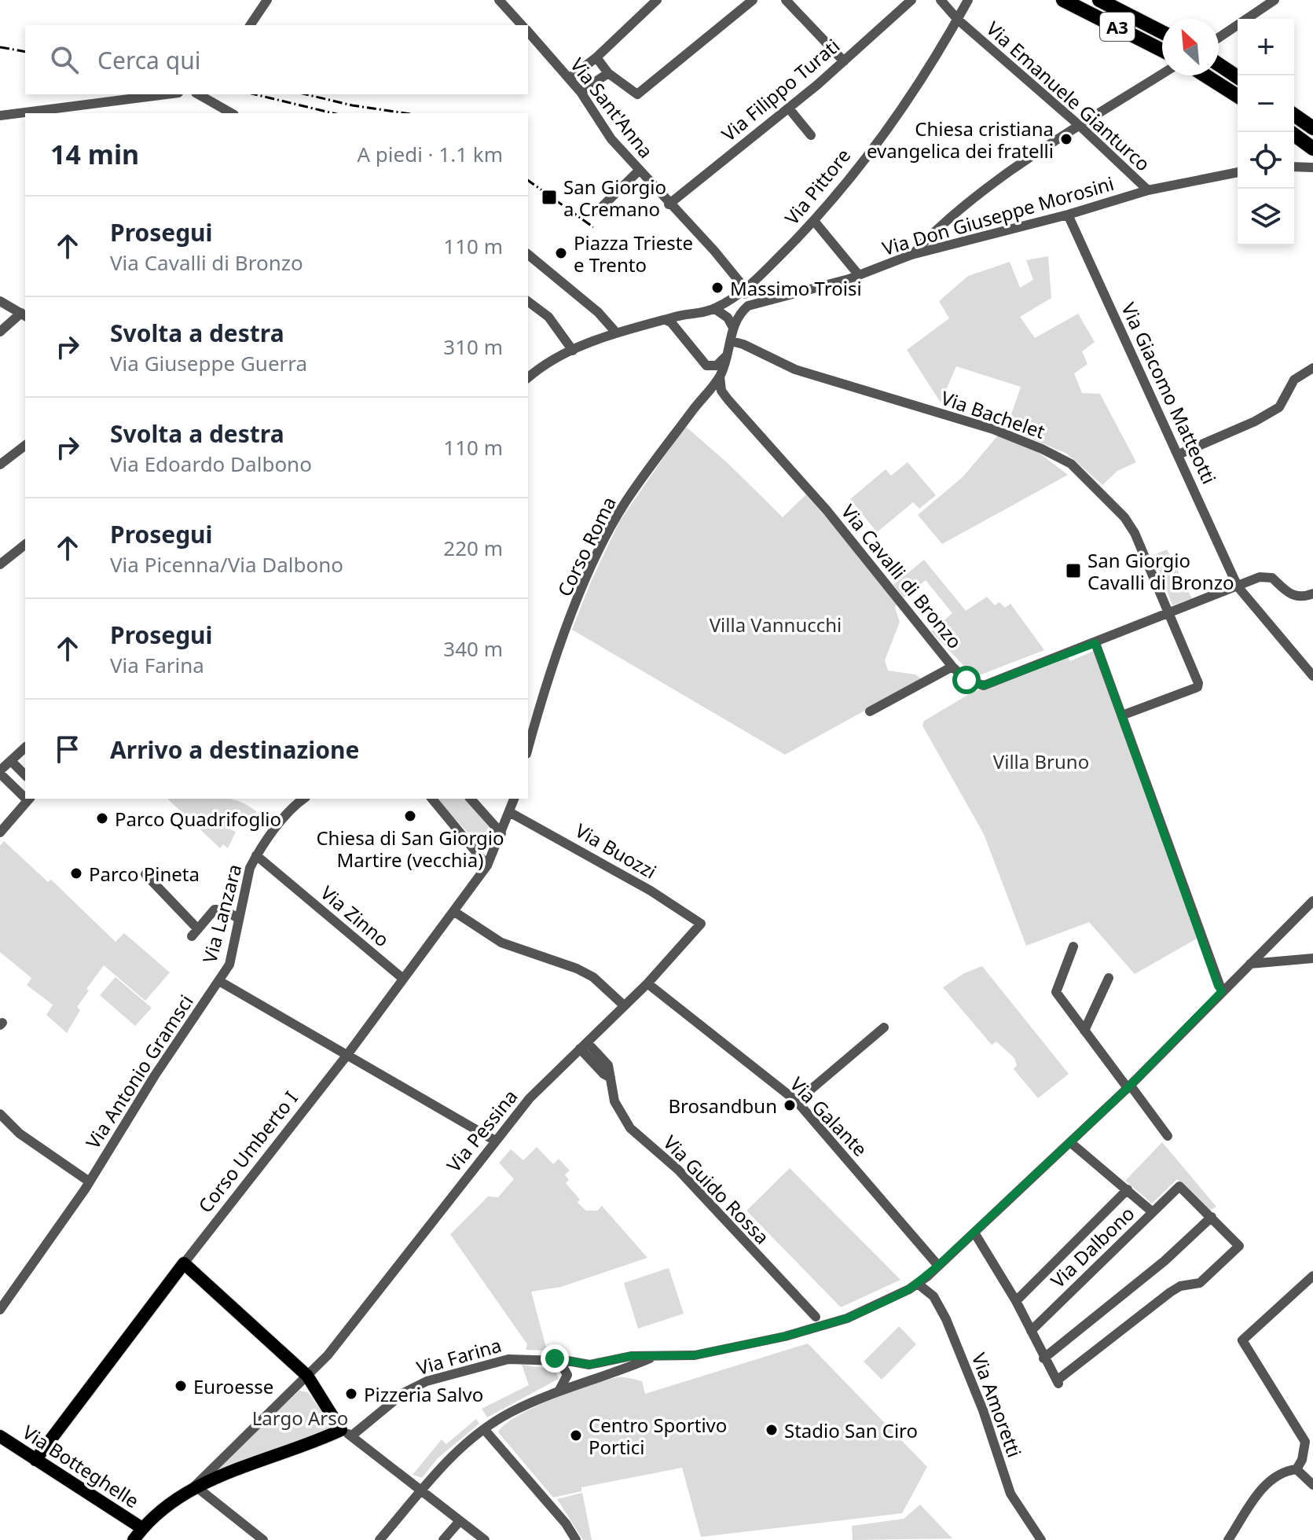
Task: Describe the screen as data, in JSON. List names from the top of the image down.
{
  "streets": {
    "highway": ["A3"],
    "main road": ["Corso Umberto I", "Via Botteghelle"],
    "street": [
      "Via Filippo Turati",
      "Via Emanuele Gianturco",
      "Via Sant'Anna",
      "Via Pittore",
      "Via Don Giuseppe Morosini",
      "Via Giacomo Matteotti",
      "Via Bachelet",
      "Corso Roma",
      "Via Cavalli di Bronzo",
      "Via Buozzi",
      "Via Lanzara",
      "Via Zinno",
      "Via Antonio Gramsci",
      "Via Galante",
      "Via Pessina",
      "Via Guido Rossa",
      "Via Dalbono",
      "Via Farina",
      "Via Amoretti"
    ]
  },
  "crossings": [
    ["Via Filippo Turati", "Via Sant'Anna"],
    ["Via Emanuele Gianturco", "Via Pittore"],
    ["Via Emanuele Gianturco", "Via Don Giuseppe Morosini"],
    ["Via Sant'Anna", "Via Pittore"],
    ["Via Pittore", "Via Bachelet"],
    ["Via Don Giuseppe Morosini", "Via Giacomo Matteotti"],
    ["Via Giacomo Matteotti", "Via Cavalli di Bronzo"],
    ["Via Bachelet", "Via Cavalli di Bronzo"],
    ["Corso Roma", "Via Cavalli di Bronzo"],
    ["Via Buozzi", "Via Pessina"],
    ["Via Lanzara", "Via Zinno"],
    ["Via Lanzara", "Via Antonio Gramsci"],
    ["Via Zinno", "Corso Umberto I"],
    ["Via Galante", "Via Pessina"],
    ["Via Galante", "Via Farina"],
    ["Via Pessina", "Via Guido Rossa"],
    ["Corso Umberto I", "Via Botteghelle"],
    ["Via Dalbono", "Via Farina"],
    ["Via Farina", "Via Amoretti"]
  ],
  "parks": ["Villa Vannucchi", "Villa Bruno", "Largo Arso"],
  "places": {
    "other": [
      "Chiesa cristiana evangelica dei fratelli",
      "Piazza Trieste e Trento",
      "Massimo Troisi",
      "Chiesa di San Giorgio Martire (vecchia)",
      "Parco Quadrifoglio",
      "Parco Pineta",
      "Brosandbun",
      "Euroesse",
      "Pizzeria Salvo",
      "Stadio San Ciro",
      "Centro Sportivo Portici"
    ],
    "transit": ["San Giorgio a Cremano", "San Giorgio Cavalli di Bronzo"]
  },
  "north": "top left",
  "page": {
    "map_buttons": ["+", "−"],
    "search": "Cerca qui",
    "heading": ["14 min", "A piedi · 1.1 km"],
    "list": [
      ["Prosegui", "Via Cavalli di Bronzo", "110 m"],
      ["Svolta a destra", "Via Giuseppe Guerra", "310 m"],
      ["Svolta a destra", "Via Edoardo Dalbono", "110 m"],
      ["Prosegui", "Via Picenna/Via Dalbono", "220 m"],
      ["Prosegui", "Via Farina", "340 m"],
      "Arrivo a destinazione"
    ]
  }
}
